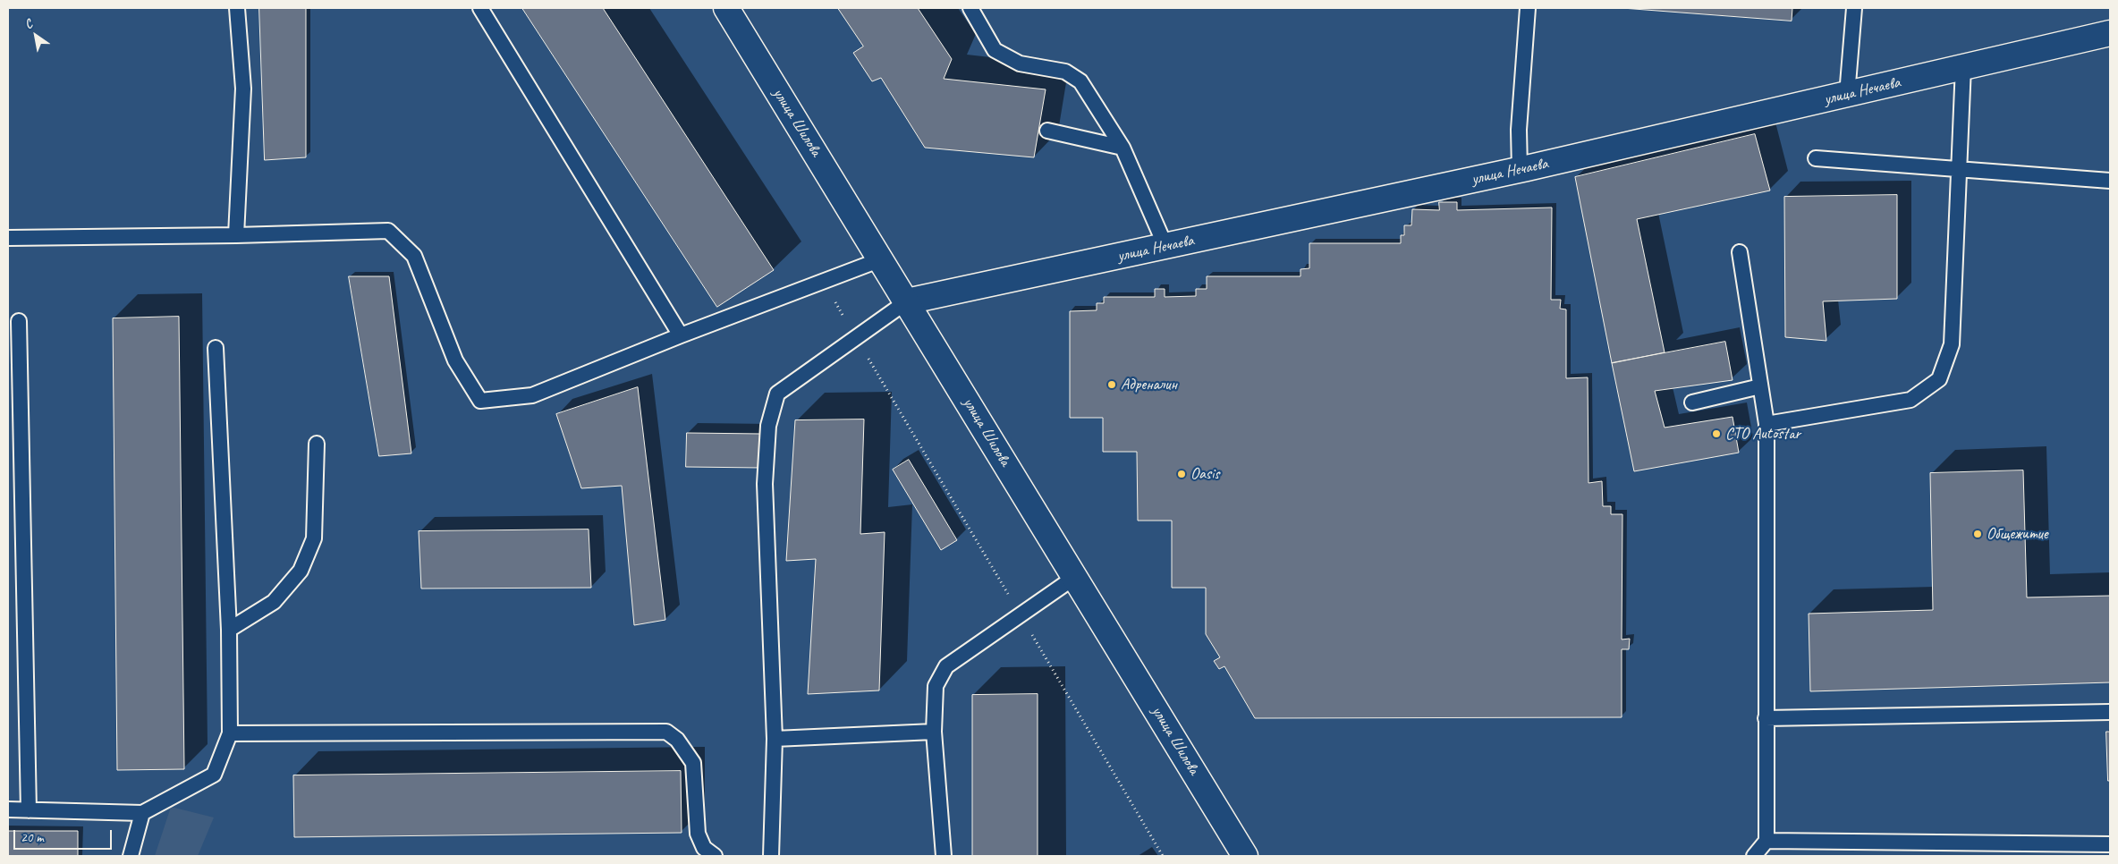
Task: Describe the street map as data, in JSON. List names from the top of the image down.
{
  "streets": {
    "street": ["улица Нечаева", "улица Шилова"]
  },
  "crossings": [
    ["улица Нечаева", "улица Шилова"]
  ],
  "places": [
    "Адреналин",
    "СТО Autostar",
    "Oasis",
    "Общежитие"
  ],
  "scale_bar": "20 m",
  "north": "top left"
}
